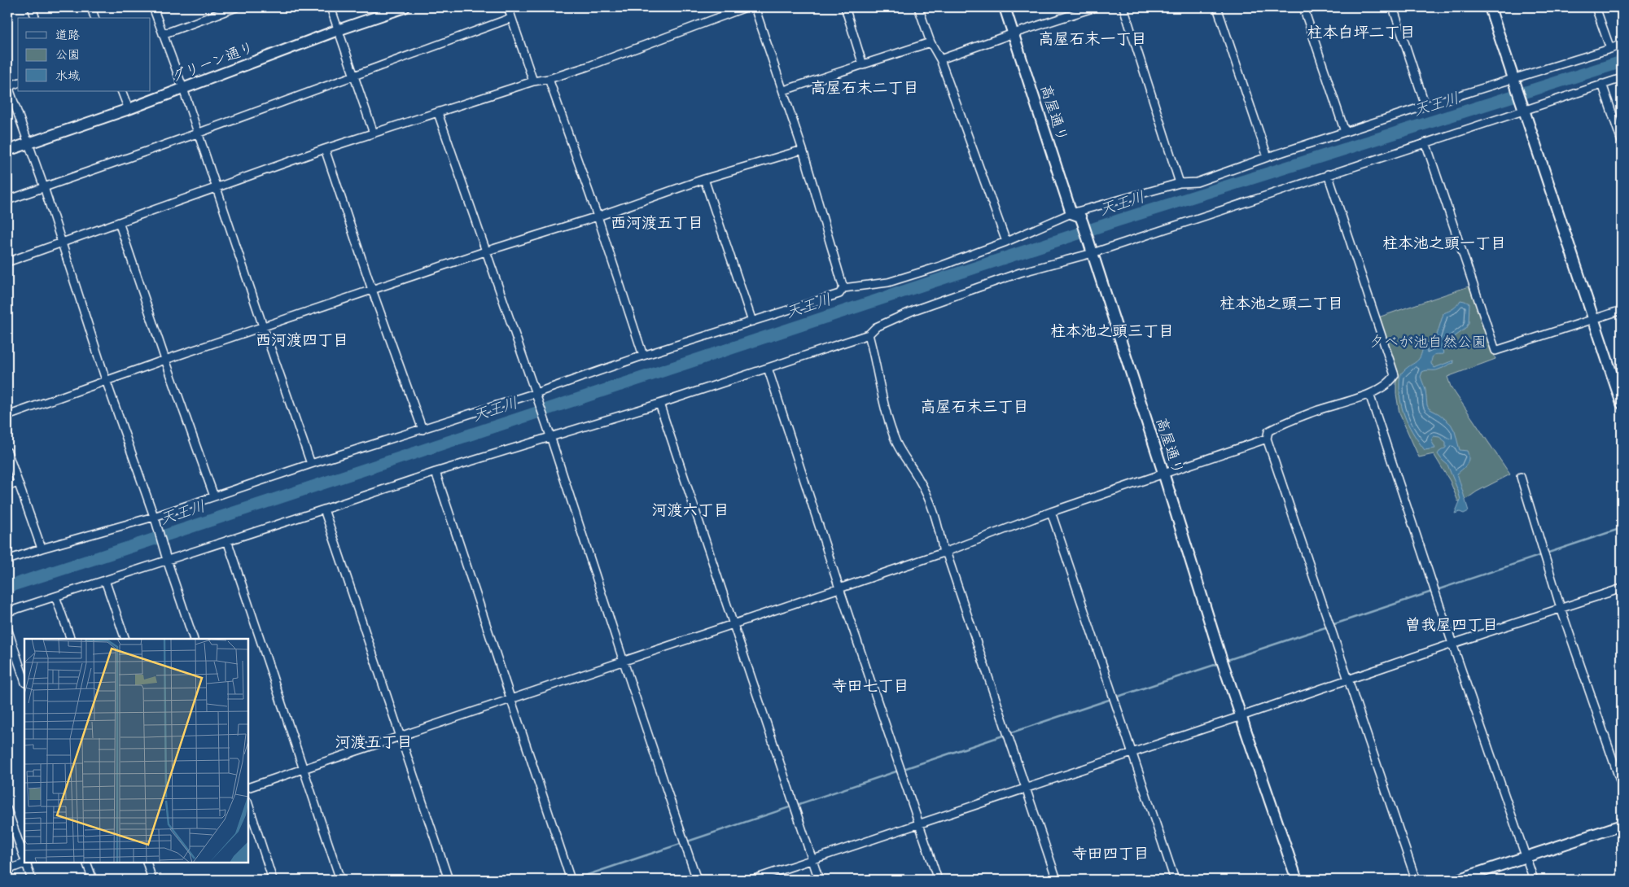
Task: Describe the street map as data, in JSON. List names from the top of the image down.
{
  "streets": {
    "street": ["グリーン通り", "高屋通り"]
  },
  "districts": [
    "柱本白坪二丁目",
    "高屋石末一丁目",
    "高屋石末二丁目",
    "西河渡五丁目",
    "柱本池之頭一丁目",
    "柱本池之頭二丁目",
    "柱本池之頭三丁目",
    "西河渡四丁目",
    "高屋石末三丁目",
    "河渡六丁目",
    "曽我屋四丁目",
    "寺田七丁目",
    "河渡五丁目",
    "寺田四丁目"
  ],
  "water": ["天王川"],
  "parks": ["夕べが池自然公園"],
  "legend": ["道路", "公園", "水域"]
}
